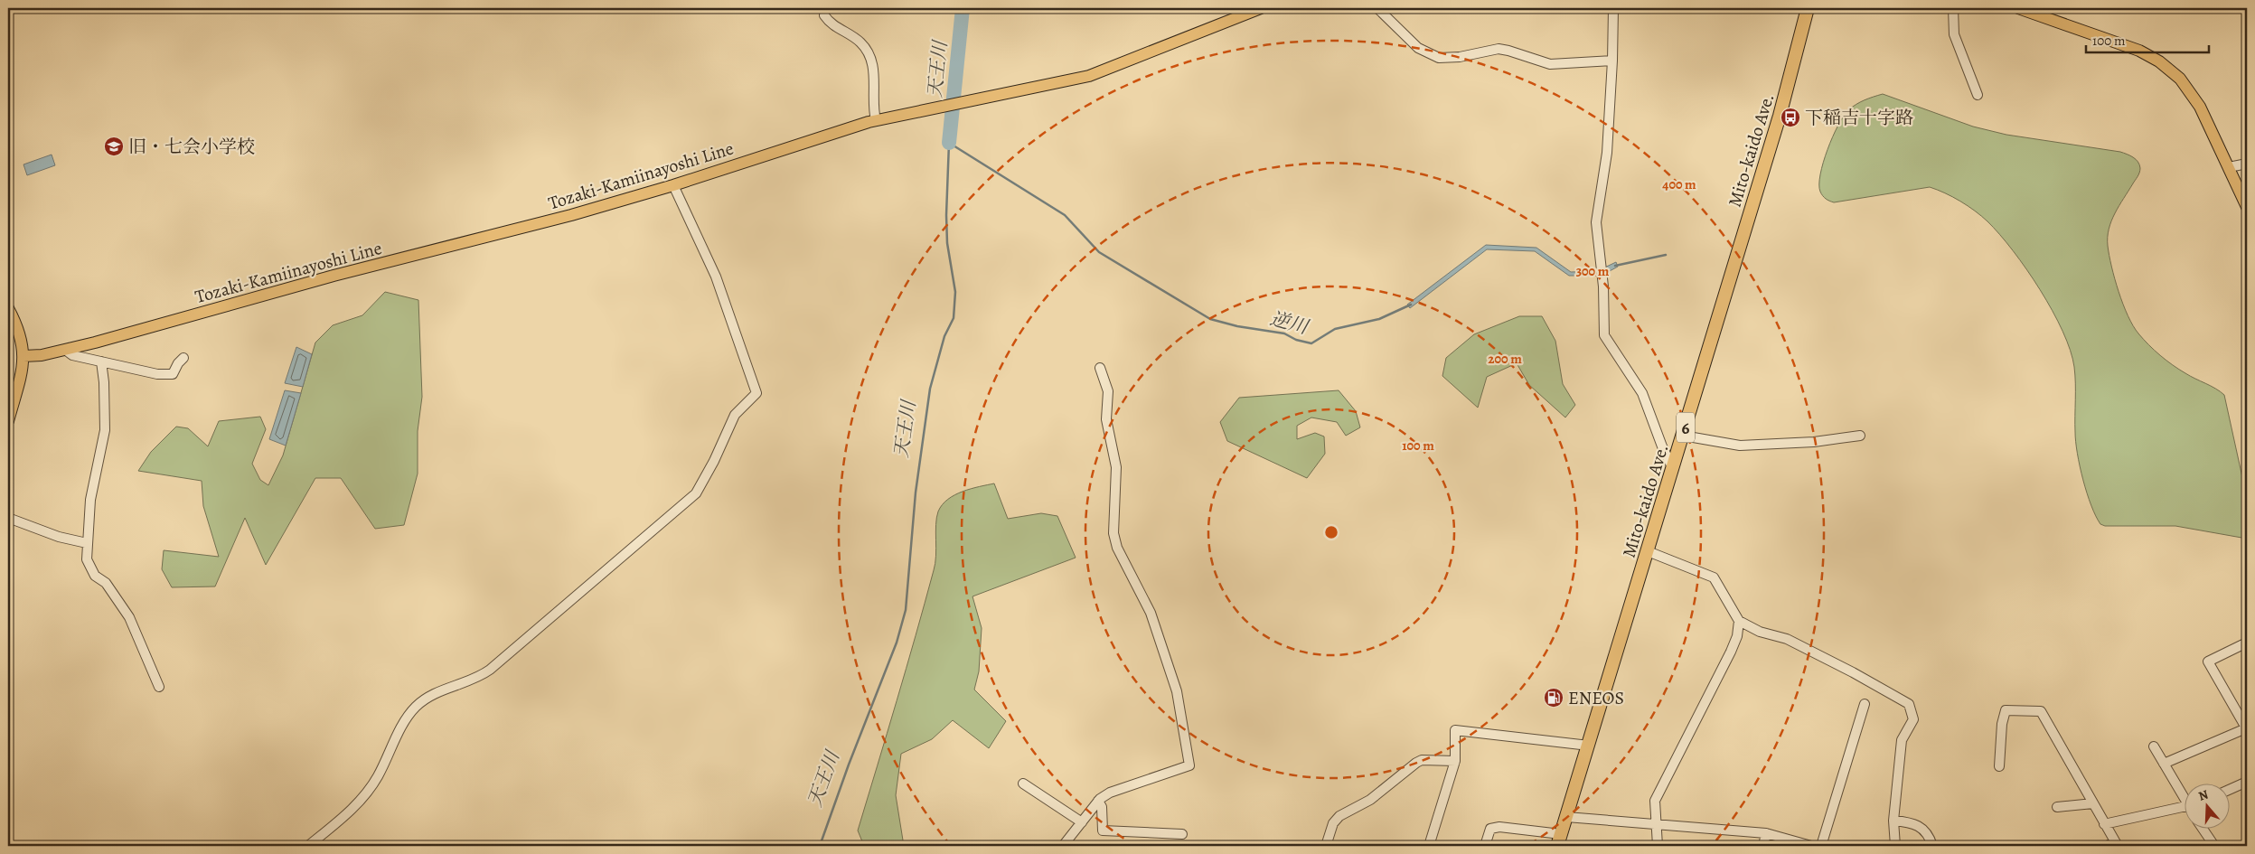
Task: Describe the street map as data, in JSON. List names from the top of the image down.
{
  "streets": {
    "highway": ["Mito-kaido Ave.", "6"],
    "main road": ["Tozaki-Kamiinayoshi Line"]
  },
  "water": ["天王川", "逆川"],
  "places": {
    "bus stop": ["下稲吉十字路"],
    "school or university": ["旧・七会小学校"],
    "fuel station": ["ENEOS"]
  },
  "scale_bar": "100 m",
  "north": "top",
  "rings": [
    "400 m",
    "300 m",
    "200 m",
    "100 m"
  ]
}
